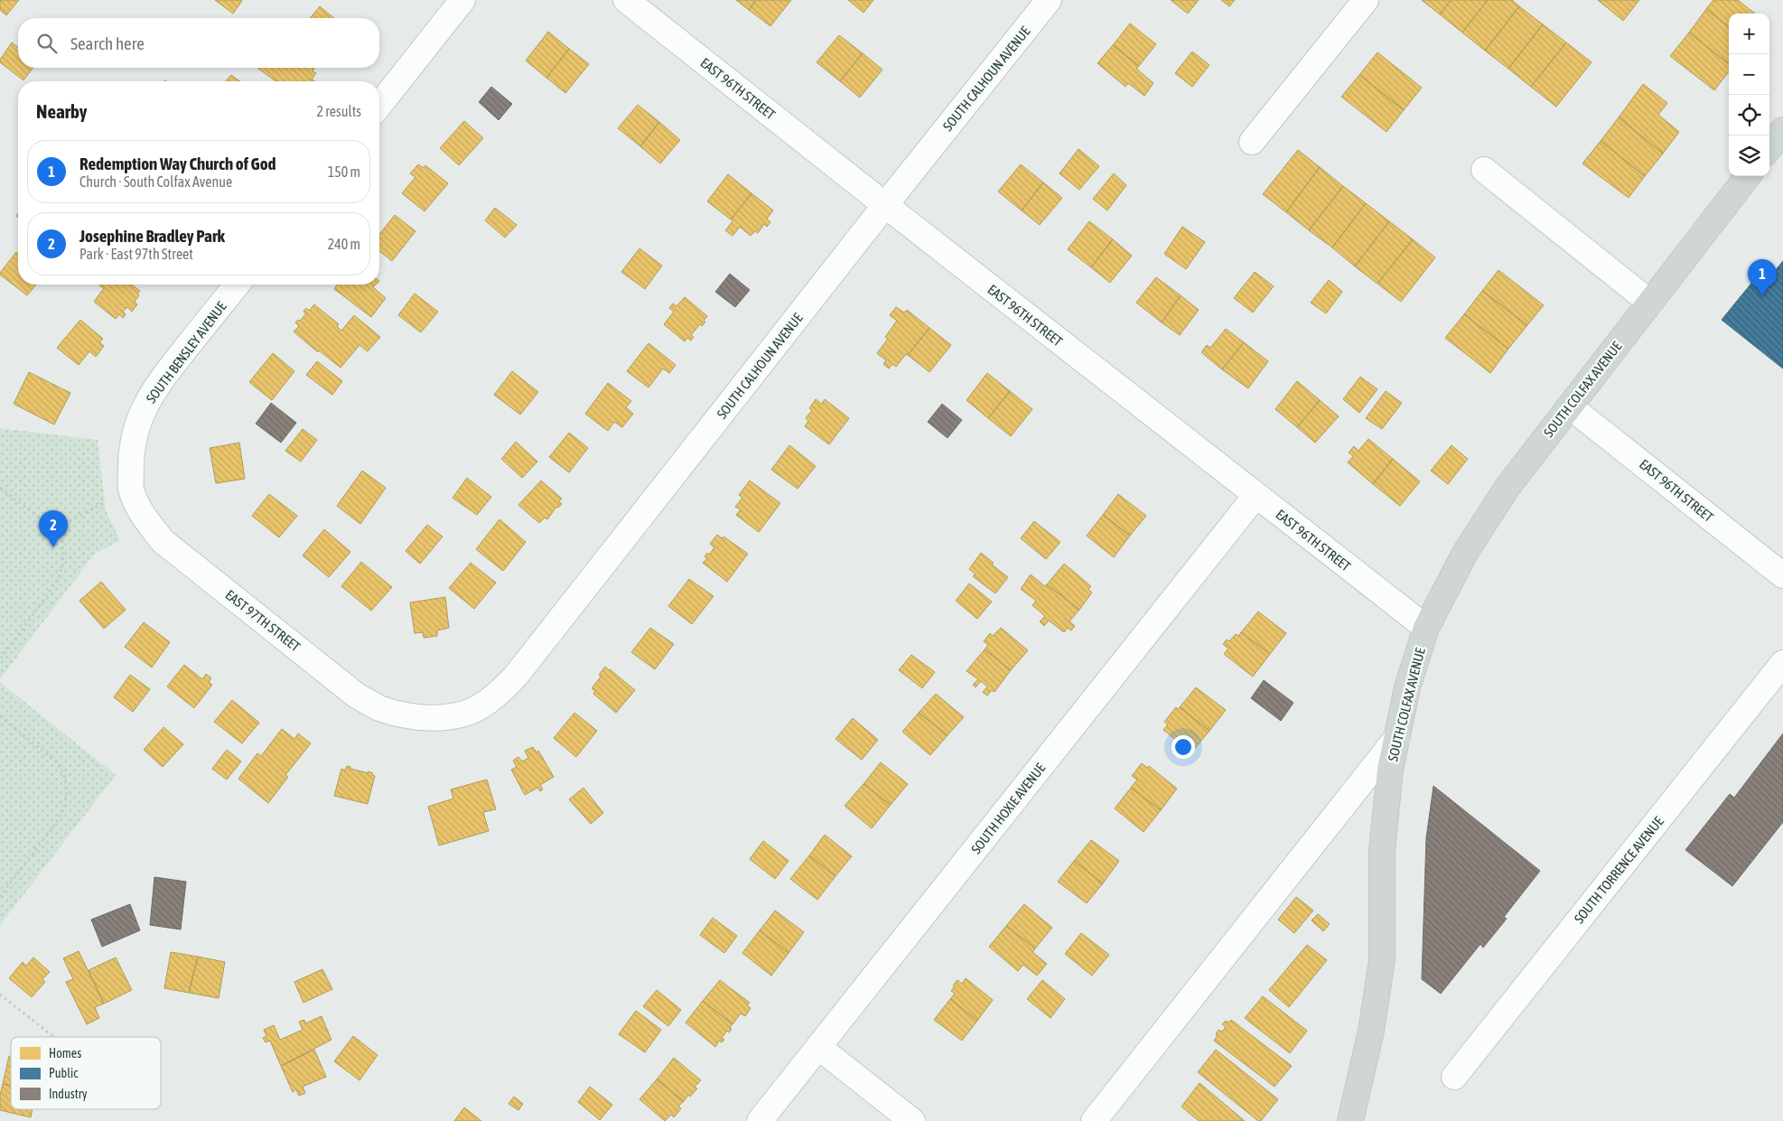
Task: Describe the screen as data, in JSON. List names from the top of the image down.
{
  "streets": {
    "main road": ["SOUTH COLFAX AVENUE"],
    "street": [
      "SOUTH CALHOUN AVENUE",
      "EAST 96TH STREET",
      "SOUTH BENSLEY AVENUE",
      "EAST 97TH STREET",
      "SOUTH HOXIE AVENUE",
      "SOUTH TORRENCE AVENUE"
    ]
  },
  "crossings": [
    ["SOUTH CALHOUN AVENUE", "EAST 96TH STREET"],
    ["SOUTH CALHOUN AVENUE", "EAST 97TH STREET"],
    ["EAST 96TH STREET", "SOUTH COLFAX AVENUE"],
    ["EAST 96TH STREET", "SOUTH HOXIE AVENUE"],
    ["SOUTH BENSLEY AVENUE", "EAST 97TH STREET"]
  ],
  "legend": ["Homes", "Public", "Industry"],
  "page": {
    "map_buttons": ["+", "−"],
    "search": "Search here",
    "heading": ["Nearby", "2 results"],
    "list": [
      {
        "mark": "1",
        "name": "Redemption Way Church of God",
        "note": "Church · South Colfax Avenue",
        "value": "150 m"
      },
      {
        "mark": "2",
        "name": "Josephine Bradley Park",
        "note": "Park · East 97th Street",
        "value": "240 m"
      }
    ],
    "pins": ["1", "2"]
  }
}
